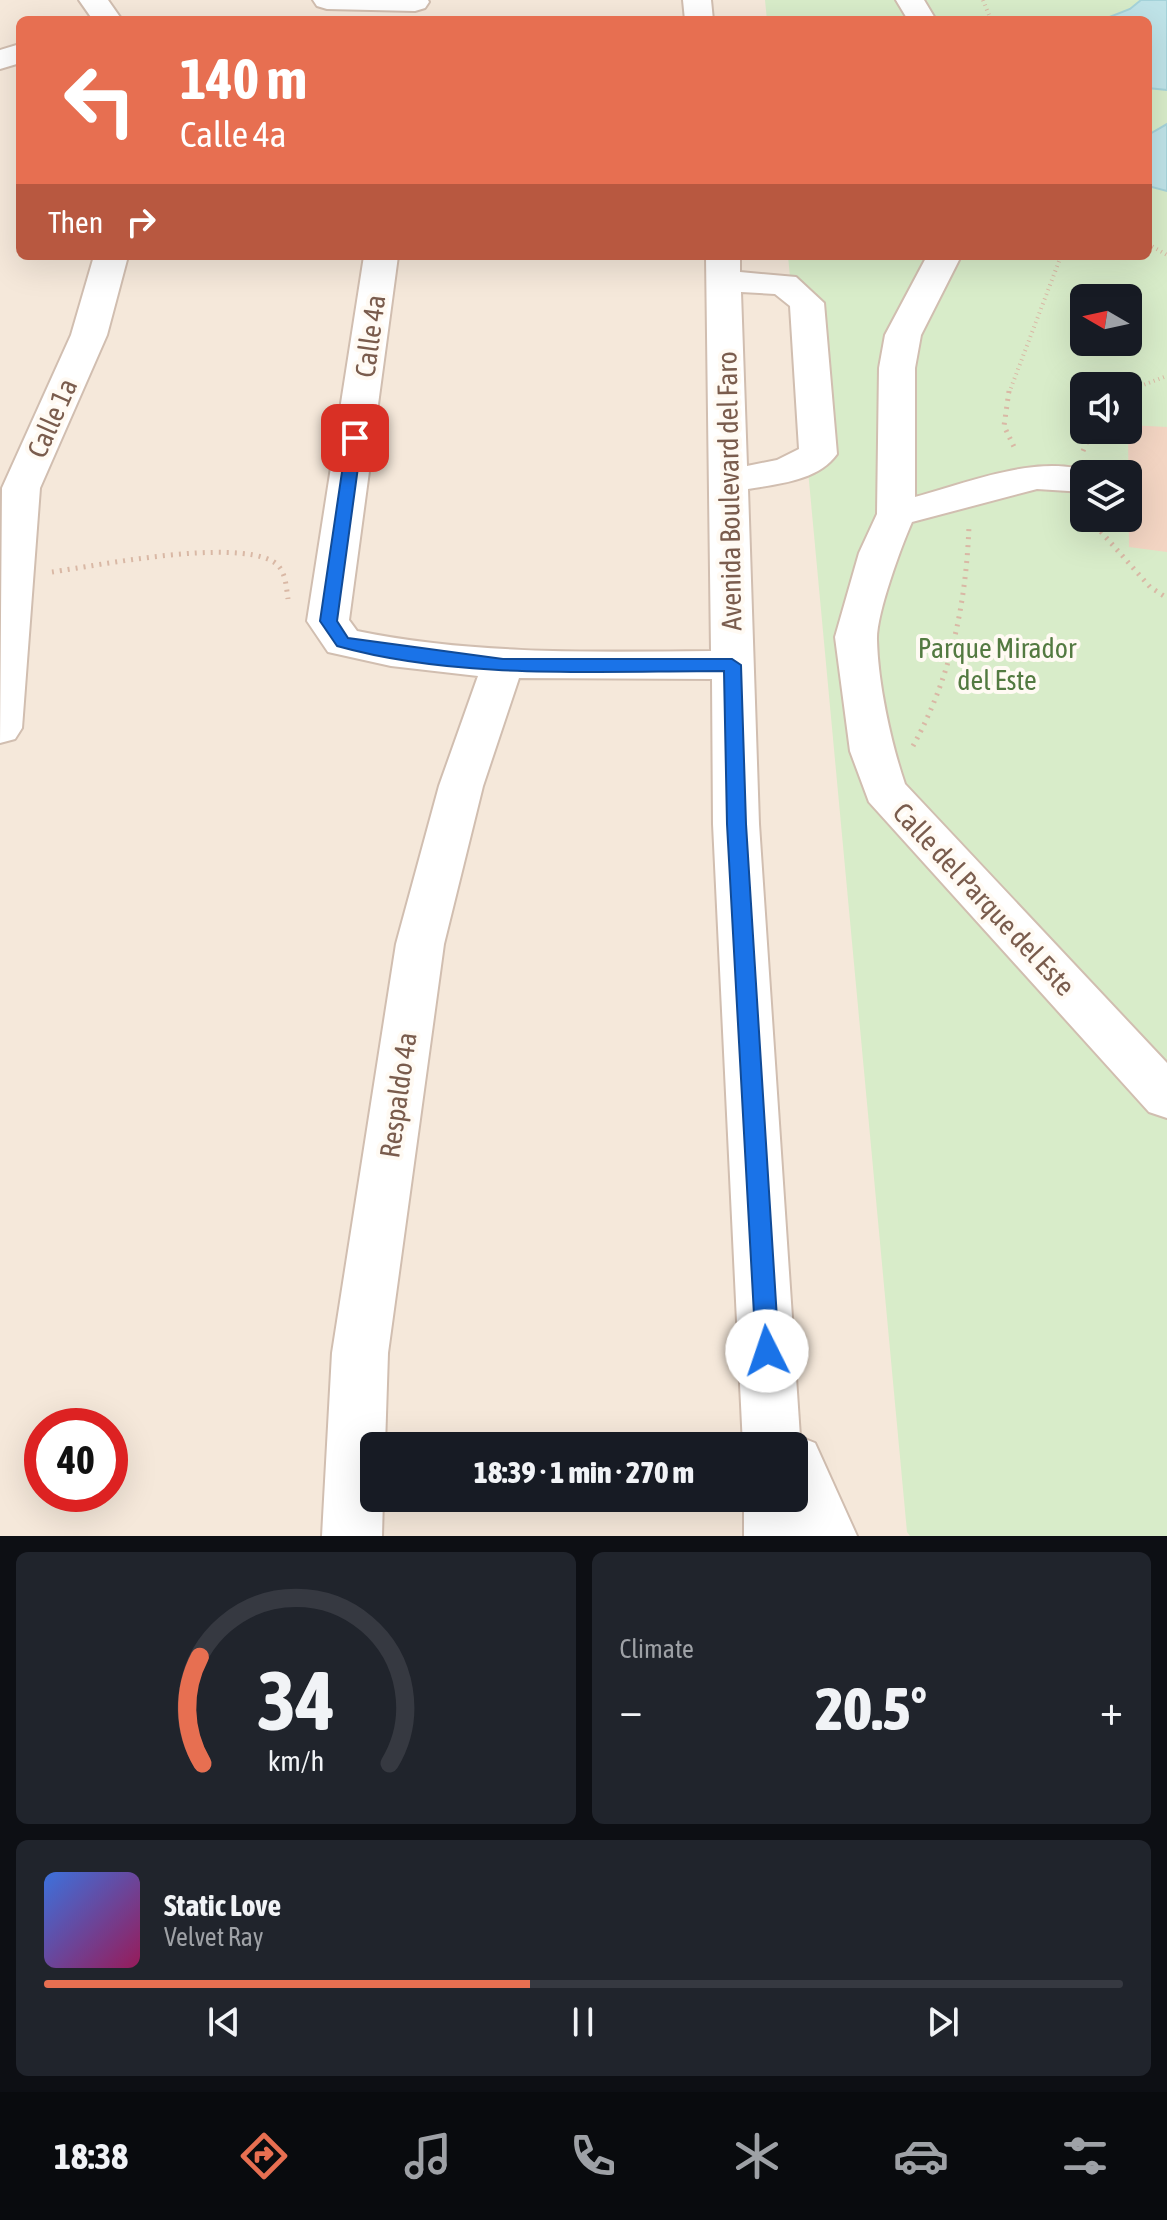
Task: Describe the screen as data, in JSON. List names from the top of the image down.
{
  "streets": {
    "street": [
      "Calle 4a",
      "Calle 1a",
      "Avenida Boulevard del Faro",
      "Calle del Parque del Este",
      "Respaldo 4a"
    ]
  },
  "parks": ["Parque Mirador del Este"],
  "north": "left",
  "page": {
    "turn": ["140 m", "Calle 4a"],
    "then": "Then",
    "limit": "40",
    "trip": "18:39 · 1 min · 270 m",
    "tile": "Climate",
    "heat": ["−", "20.5°", "+"],
    "song": ["Static Love", "Velvet Ray"],
    "tabs": "18:38",
    "gauge": ["34", "km/h"]
  }
}
